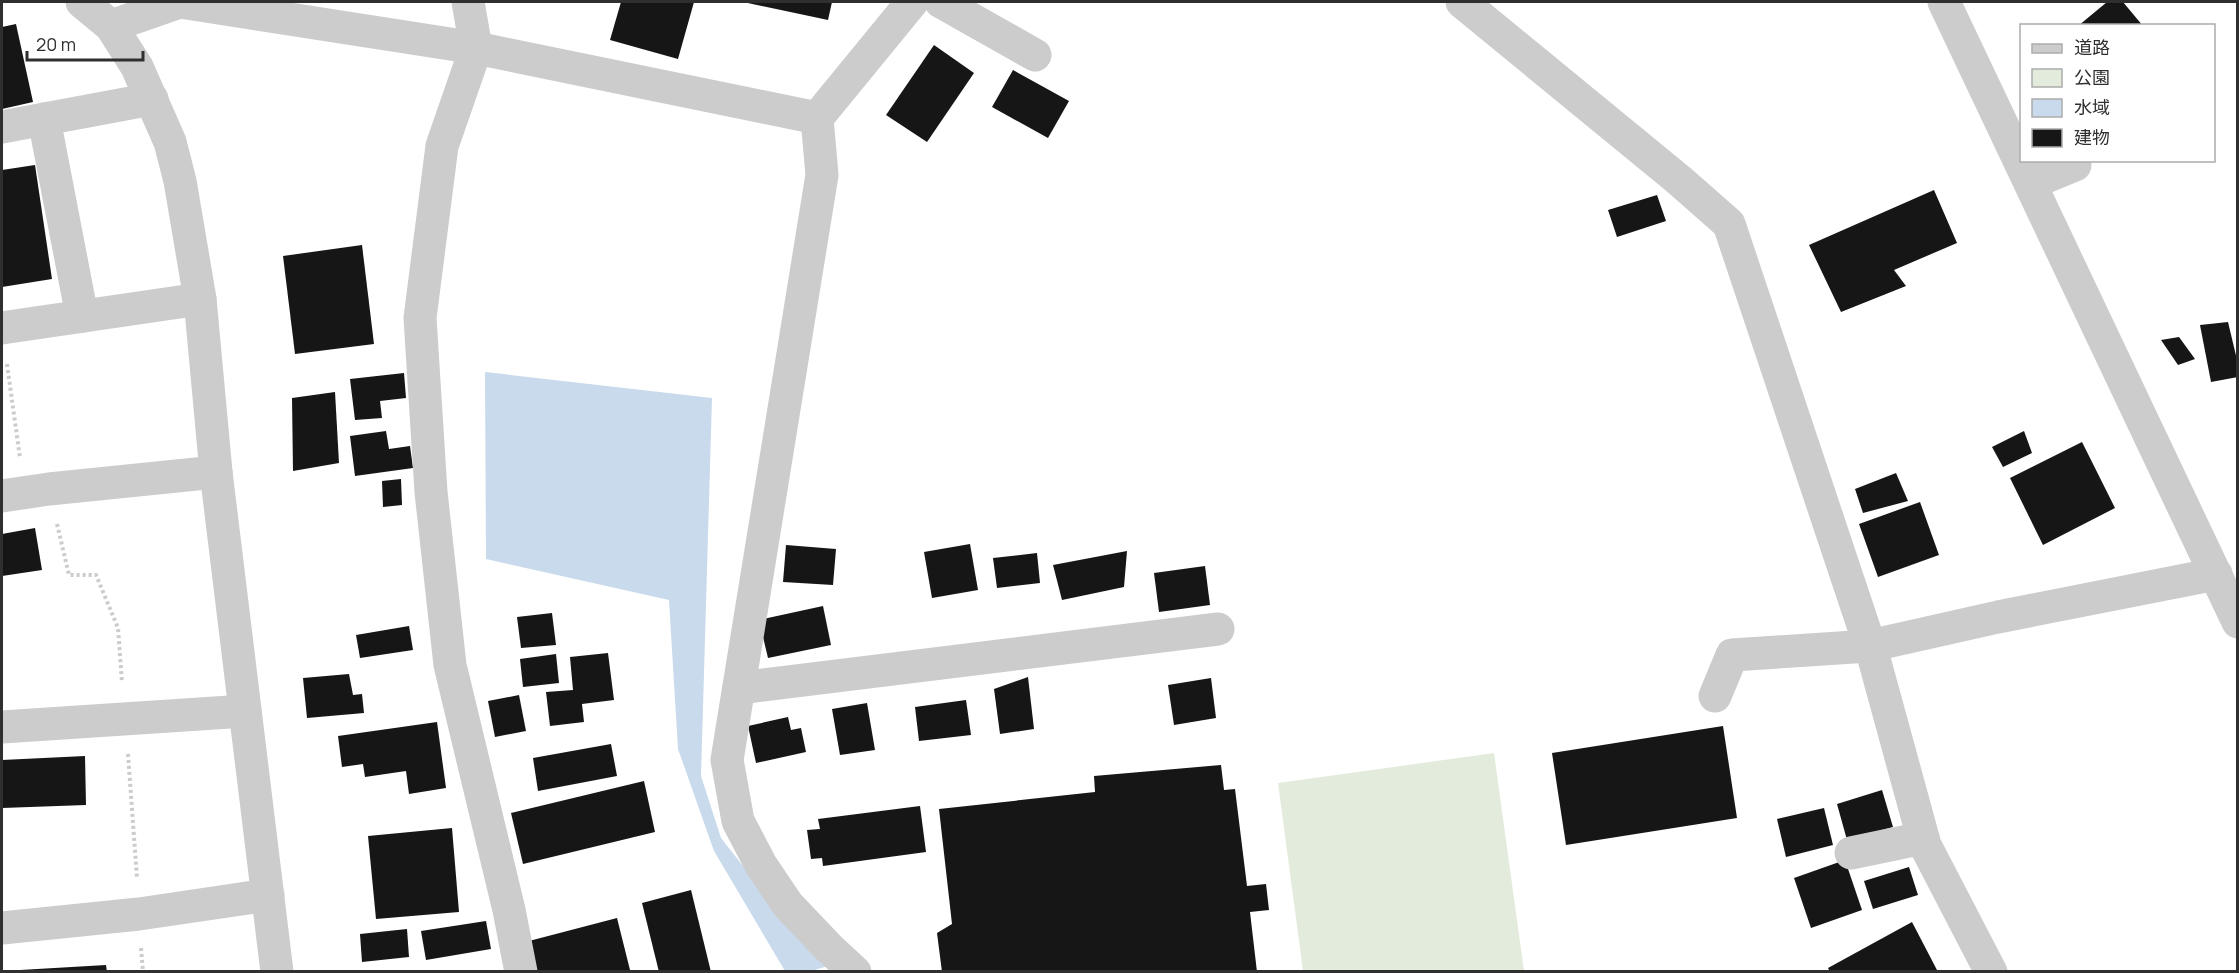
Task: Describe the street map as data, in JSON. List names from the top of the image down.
{
  "legend": [
    "道路",
    "公園",
    "水域",
    "建物"
  ],
  "scale_bar": "20 m"
}
